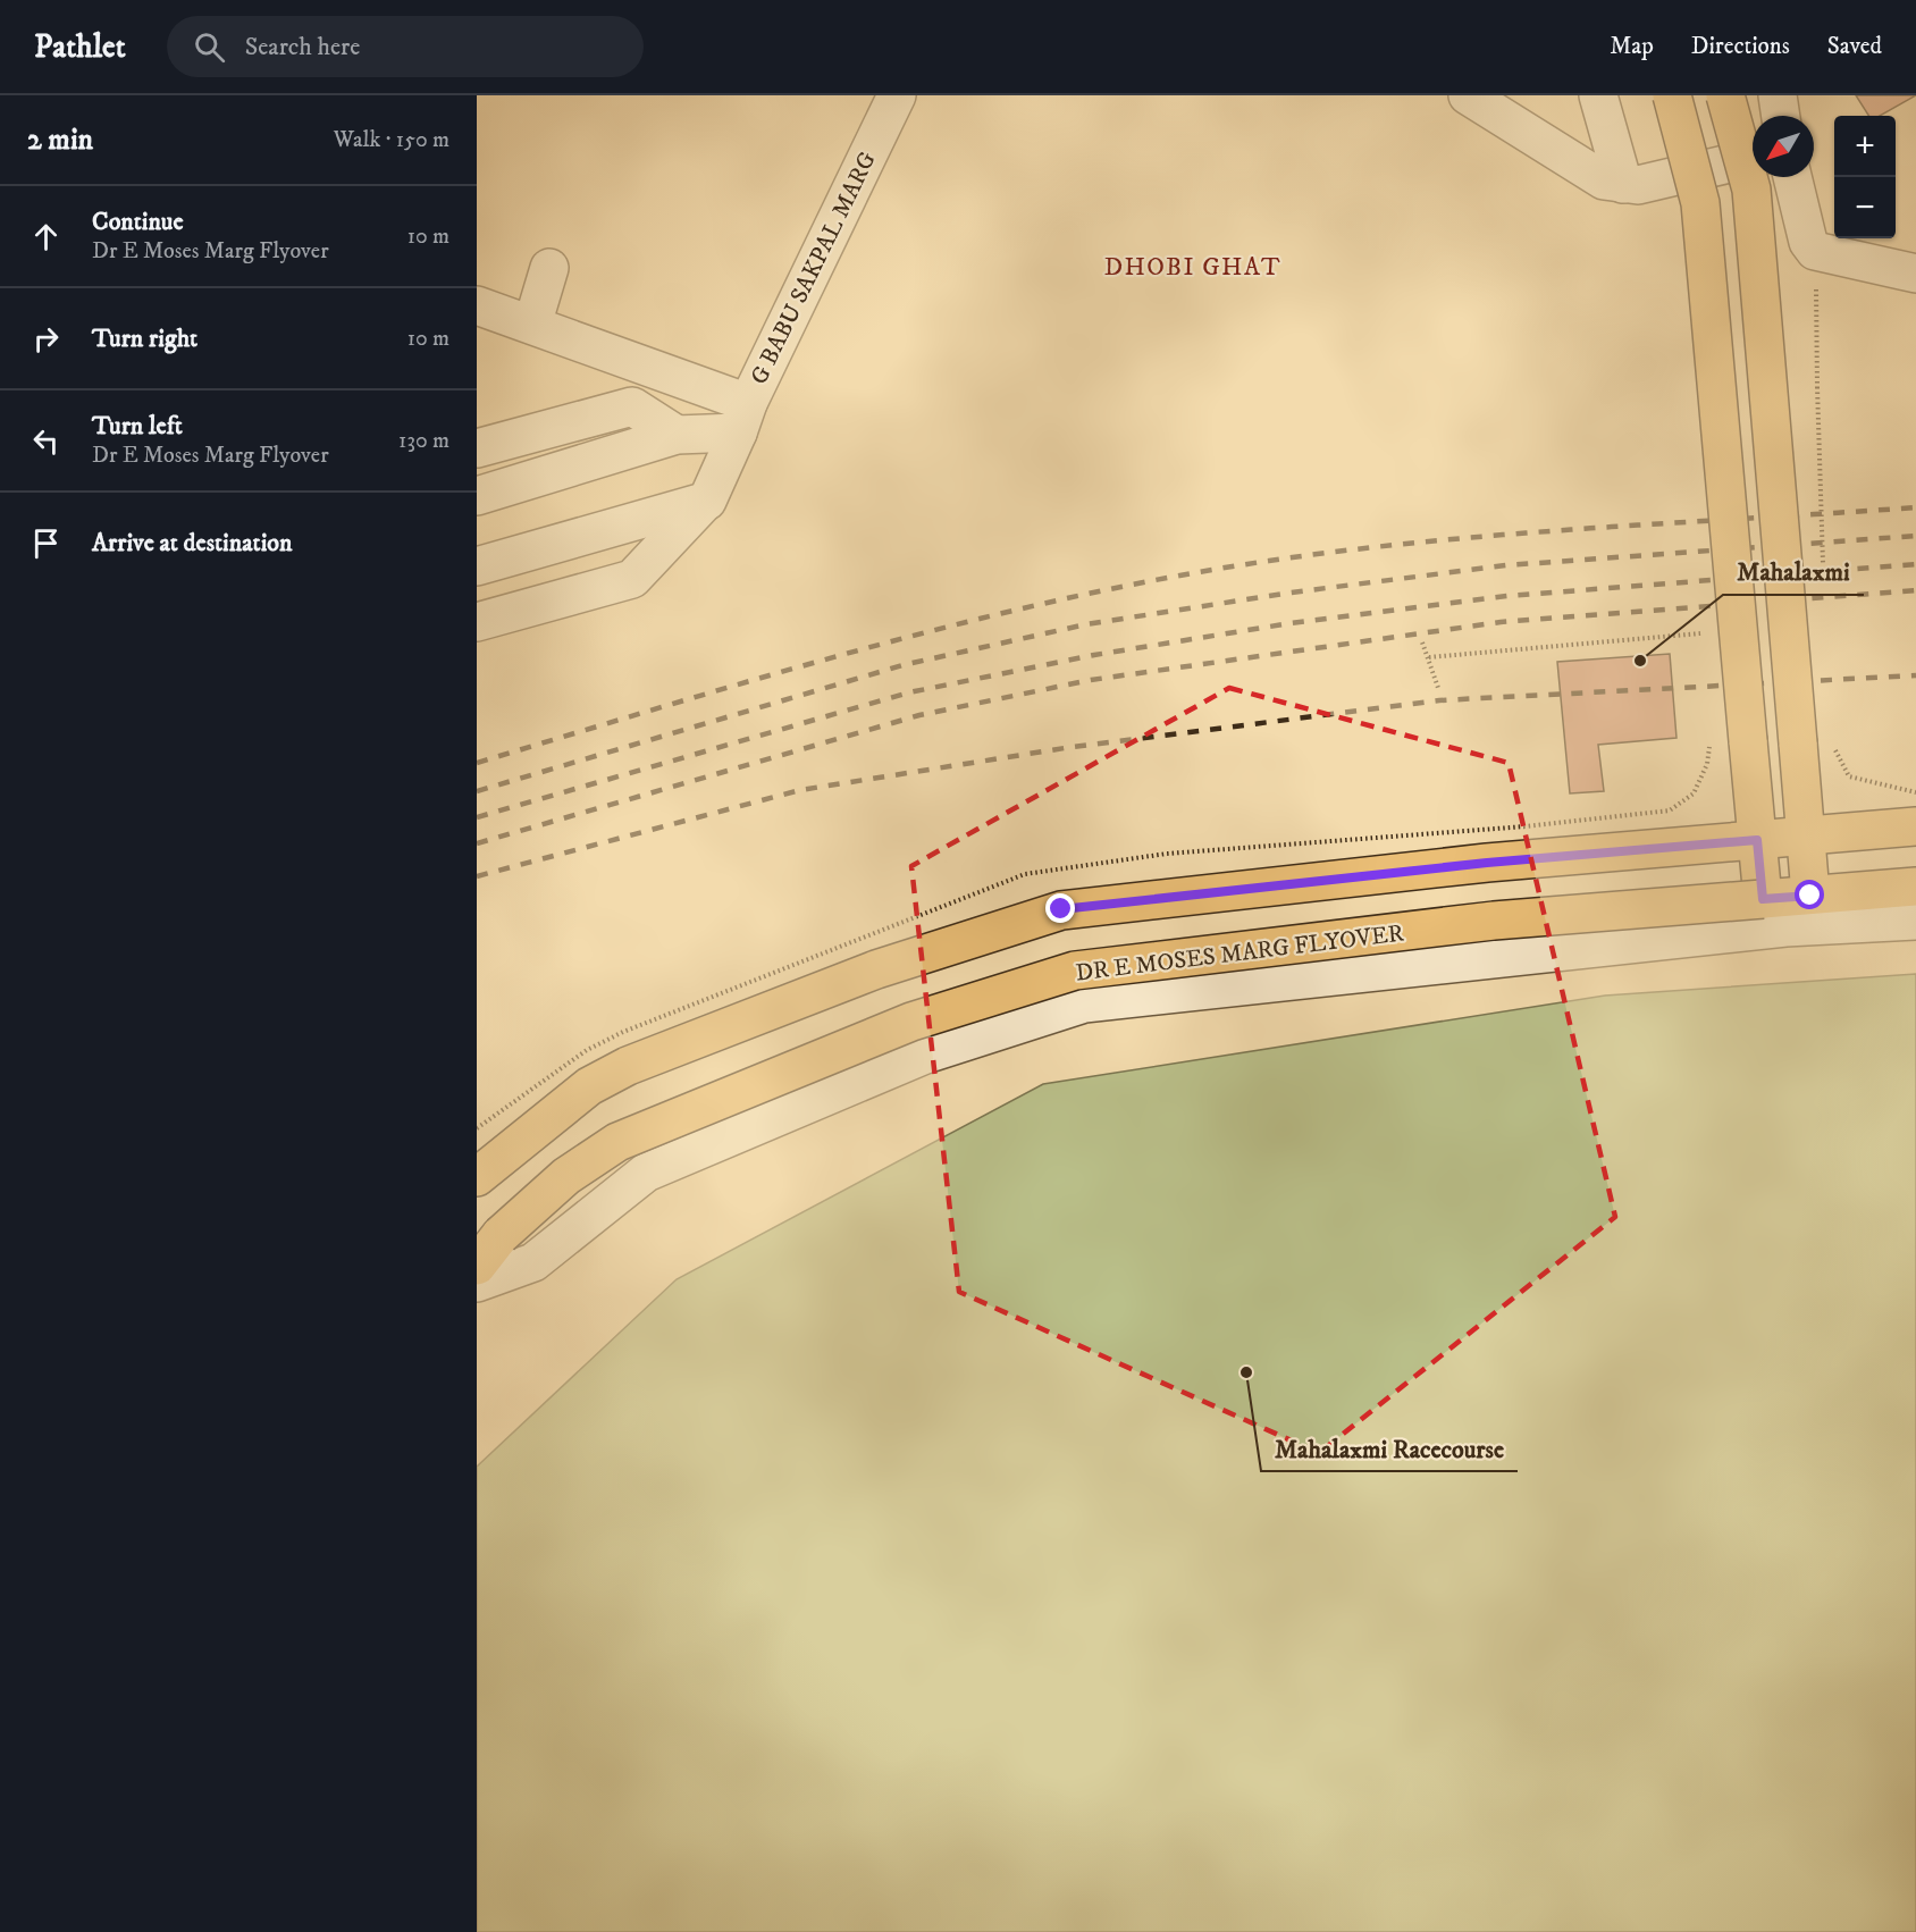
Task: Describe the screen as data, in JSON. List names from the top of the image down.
{
  "streets": {
    "main road": ["DR E MOSES MARG FLYOVER"],
    "street": ["G BABU SAKPAL MARG"]
  },
  "districts": ["DHOBI GHAT"],
  "places": ["Mahalaxmi", "Mahalaxmi Racecourse"],
  "north": "bottom left",
  "page": {
    "header": "Pathlet",
    "search": "Search here",
    "nav": ["Map", "Directions", "Saved"],
    "heading": ["2 min", "Walk · 150 m"],
    "map_buttons": ["+", "−"],
    "list": [
      ["Continue", "Dr E Moses Marg Flyover", "10 m"],
      ["Turn right", "10 m"],
      ["Turn left", "Dr E Moses Marg Flyover", "130 m"],
      "Arrive at destination"
    ]
  }
}
